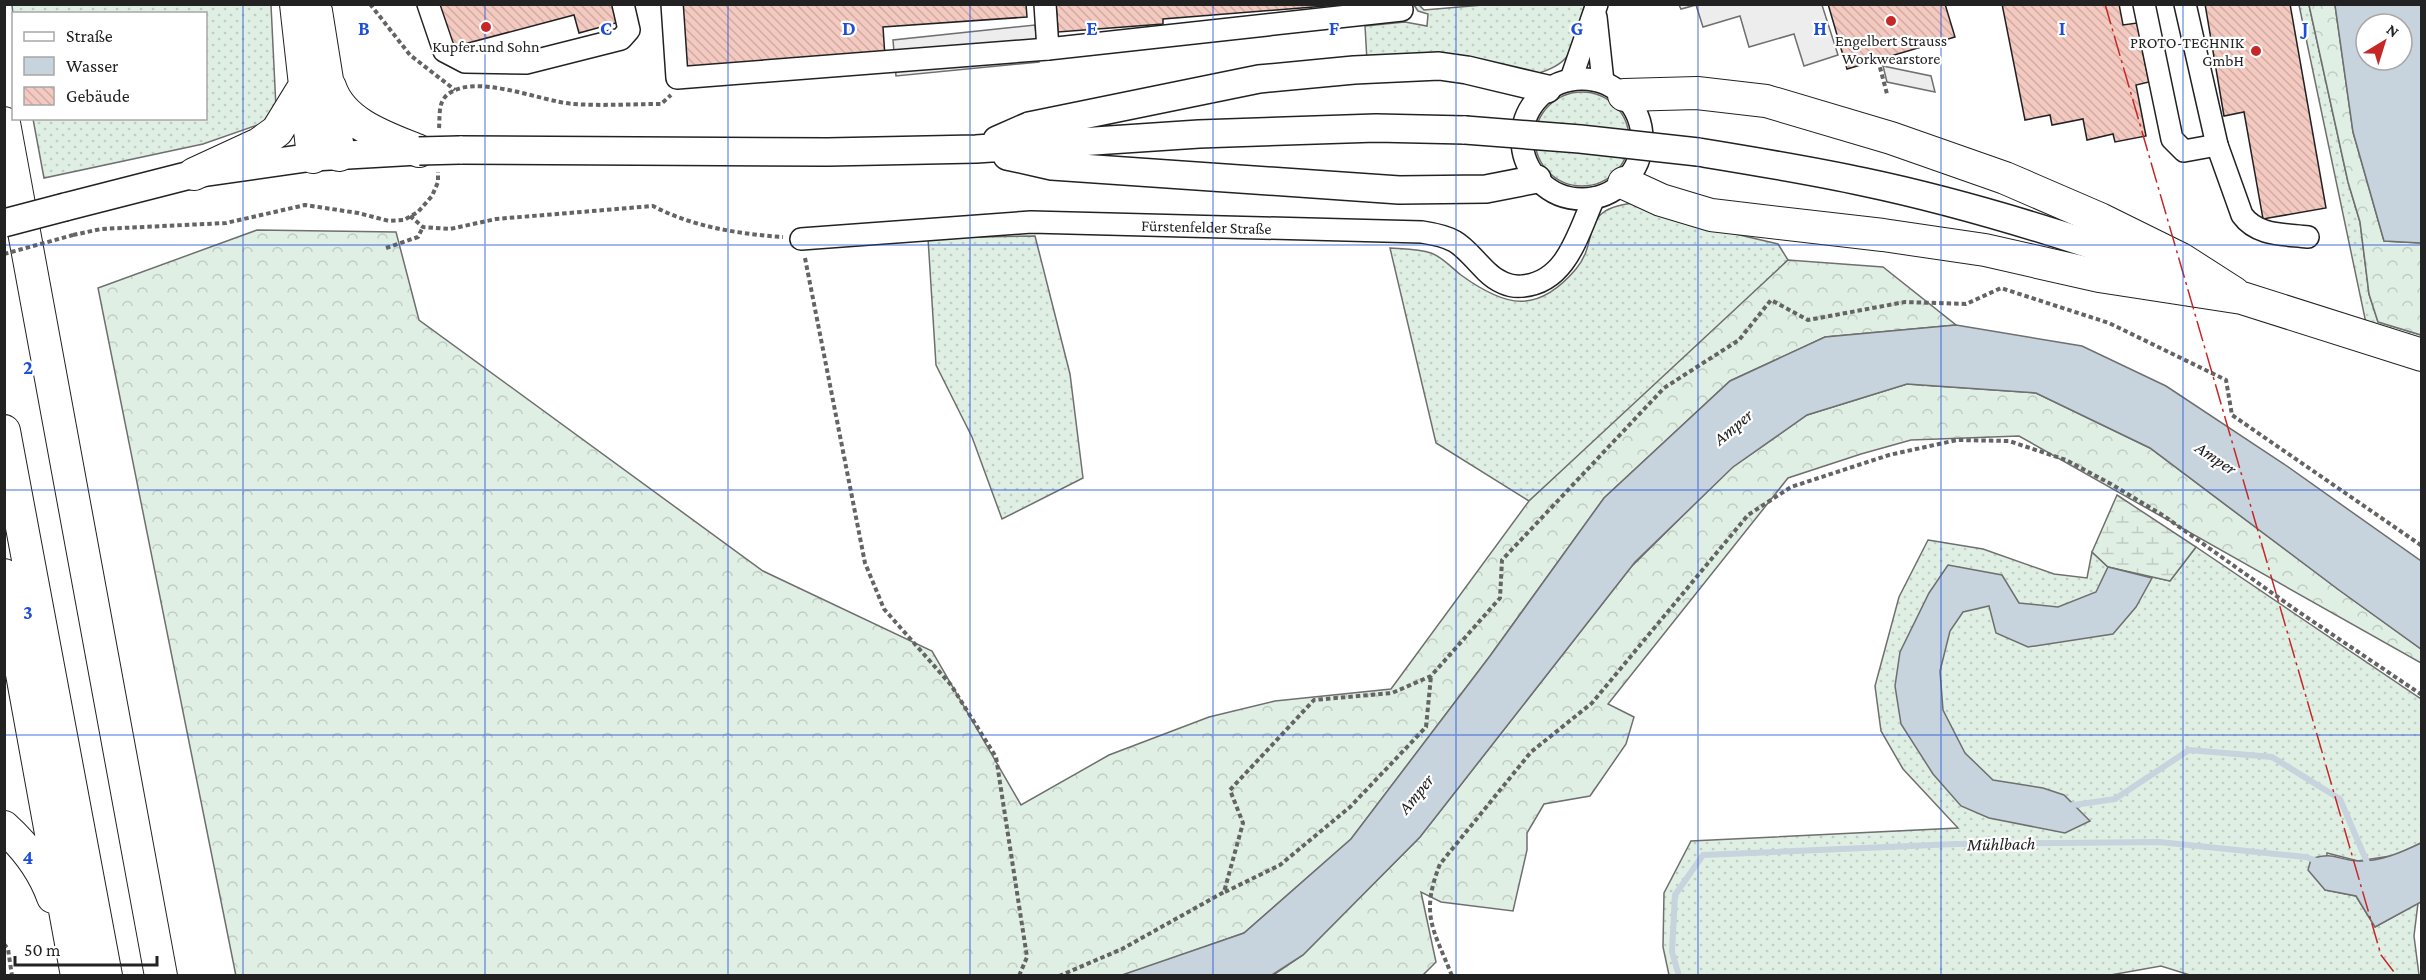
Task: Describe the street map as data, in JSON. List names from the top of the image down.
{
  "streets": {
    "street": ["Fürstenfelder Straße"]
  },
  "water": ["Amper", "Mühlbach"],
  "places": ["Engelbert Strauss Workwearstore", "Kupfer und Sohn", "PROTO-TECHNIK GmbH"],
  "legend": ["Straße", "Wasser", "Gebäude"],
  "scale_bar": "50 m",
  "north": "top right",
  "grid": {
    "columns": [
      "B",
      "C",
      "D",
      "E",
      "F",
      "G",
      "H",
      "I",
      "J"
    ],
    "rows": ["2", "3", "4"]
  }
}
